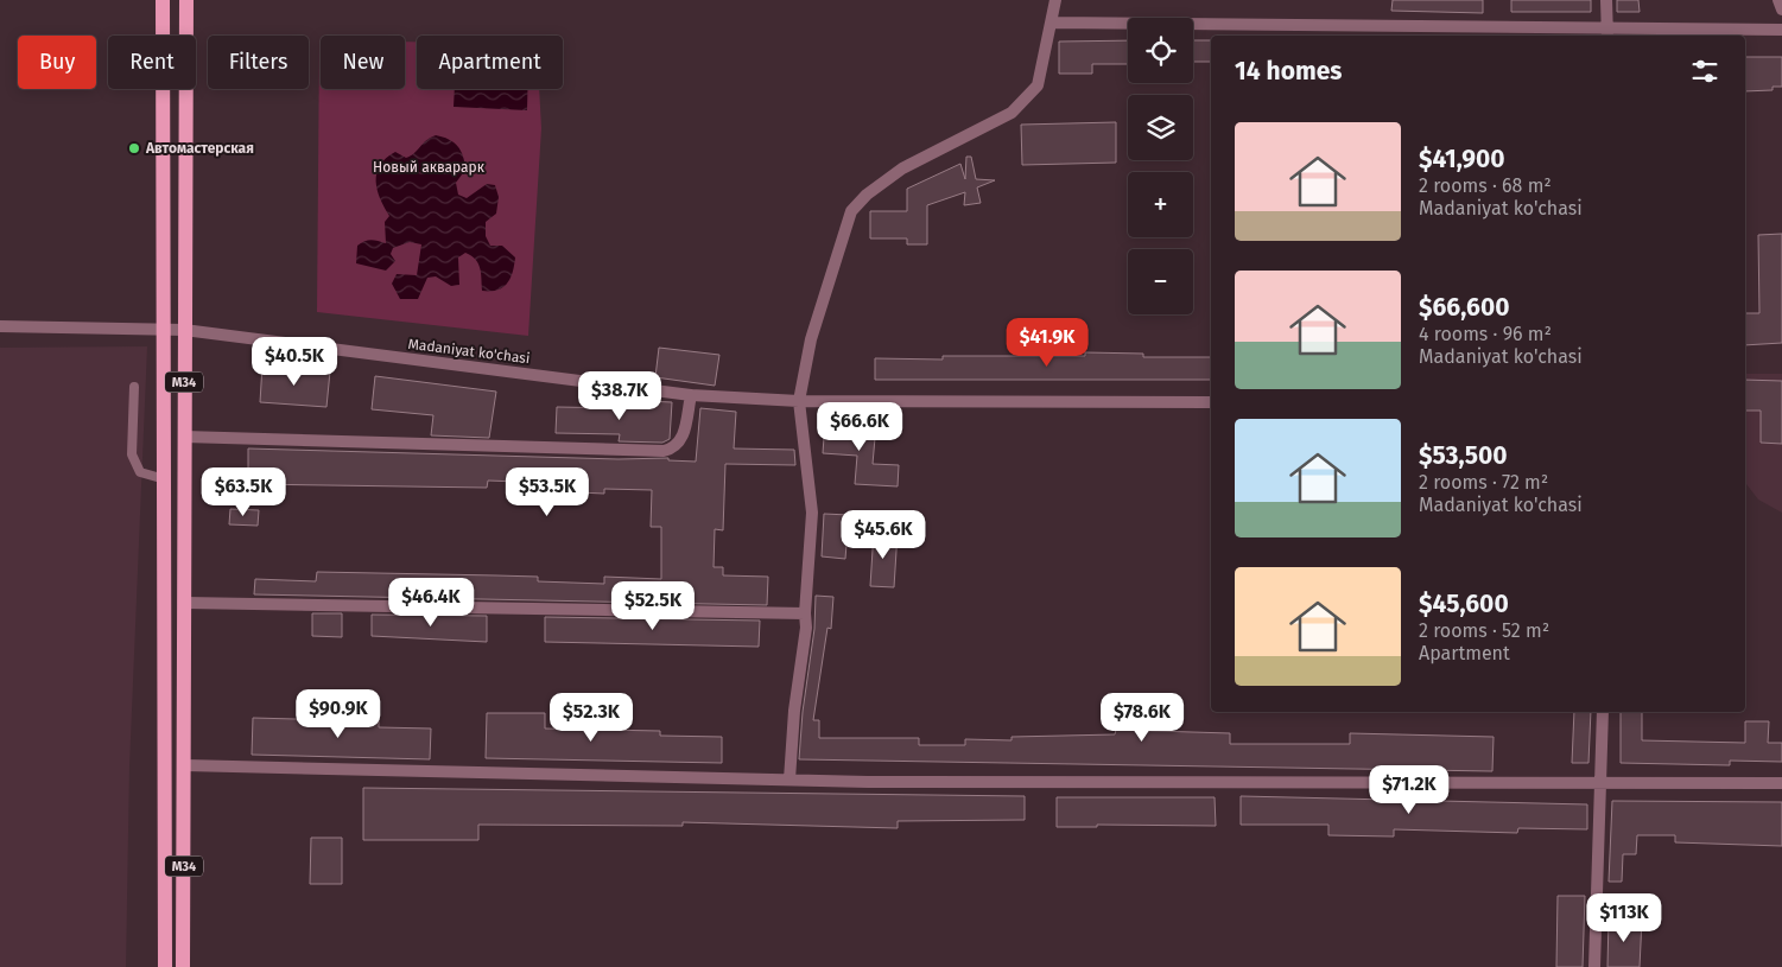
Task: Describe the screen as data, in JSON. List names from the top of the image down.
{
  "streets": {
    "main road": ["M34"],
    "street": ["Madaniyat ko'chasi"]
  },
  "crossings": [
    ["Madaniyat ko'chasi", "M34"]
  ],
  "parks": ["Новый акварарк"],
  "places": ["Автомастерская"],
  "page": {
    "map_buttons": ["+", "−"],
    "chip": [
      "Buy",
      "Rent",
      "Filters",
      "New",
      "Apartment"
    ],
    "heading": "14 homes",
    "list": [
      {
        "name": "$41,900",
        "note": "2 rooms · 68 m² · Madaniyat ko'chasi"
      },
      {
        "name": "$66,600",
        "note": "4 rooms · 96 m² · Madaniyat ko'chasi"
      },
      {
        "name": "$53,500",
        "note": "2 rooms · 72 m² · Madaniyat ko'chasi"
      },
      {
        "name": "$45,600",
        "note": "2 rooms · 52 m² · Apartment"
      }
    ],
    "price": [
      "$41.9K",
      "$40.5K",
      "$38.7K",
      "$66.6K",
      "$63.5K",
      "$53.5K",
      "$45.6K",
      "$46.4K",
      "$52.5K",
      "$90.9K",
      "$52.3K",
      "$78.6K",
      "$71.2K",
      "$113K"
    ]
  }
}
